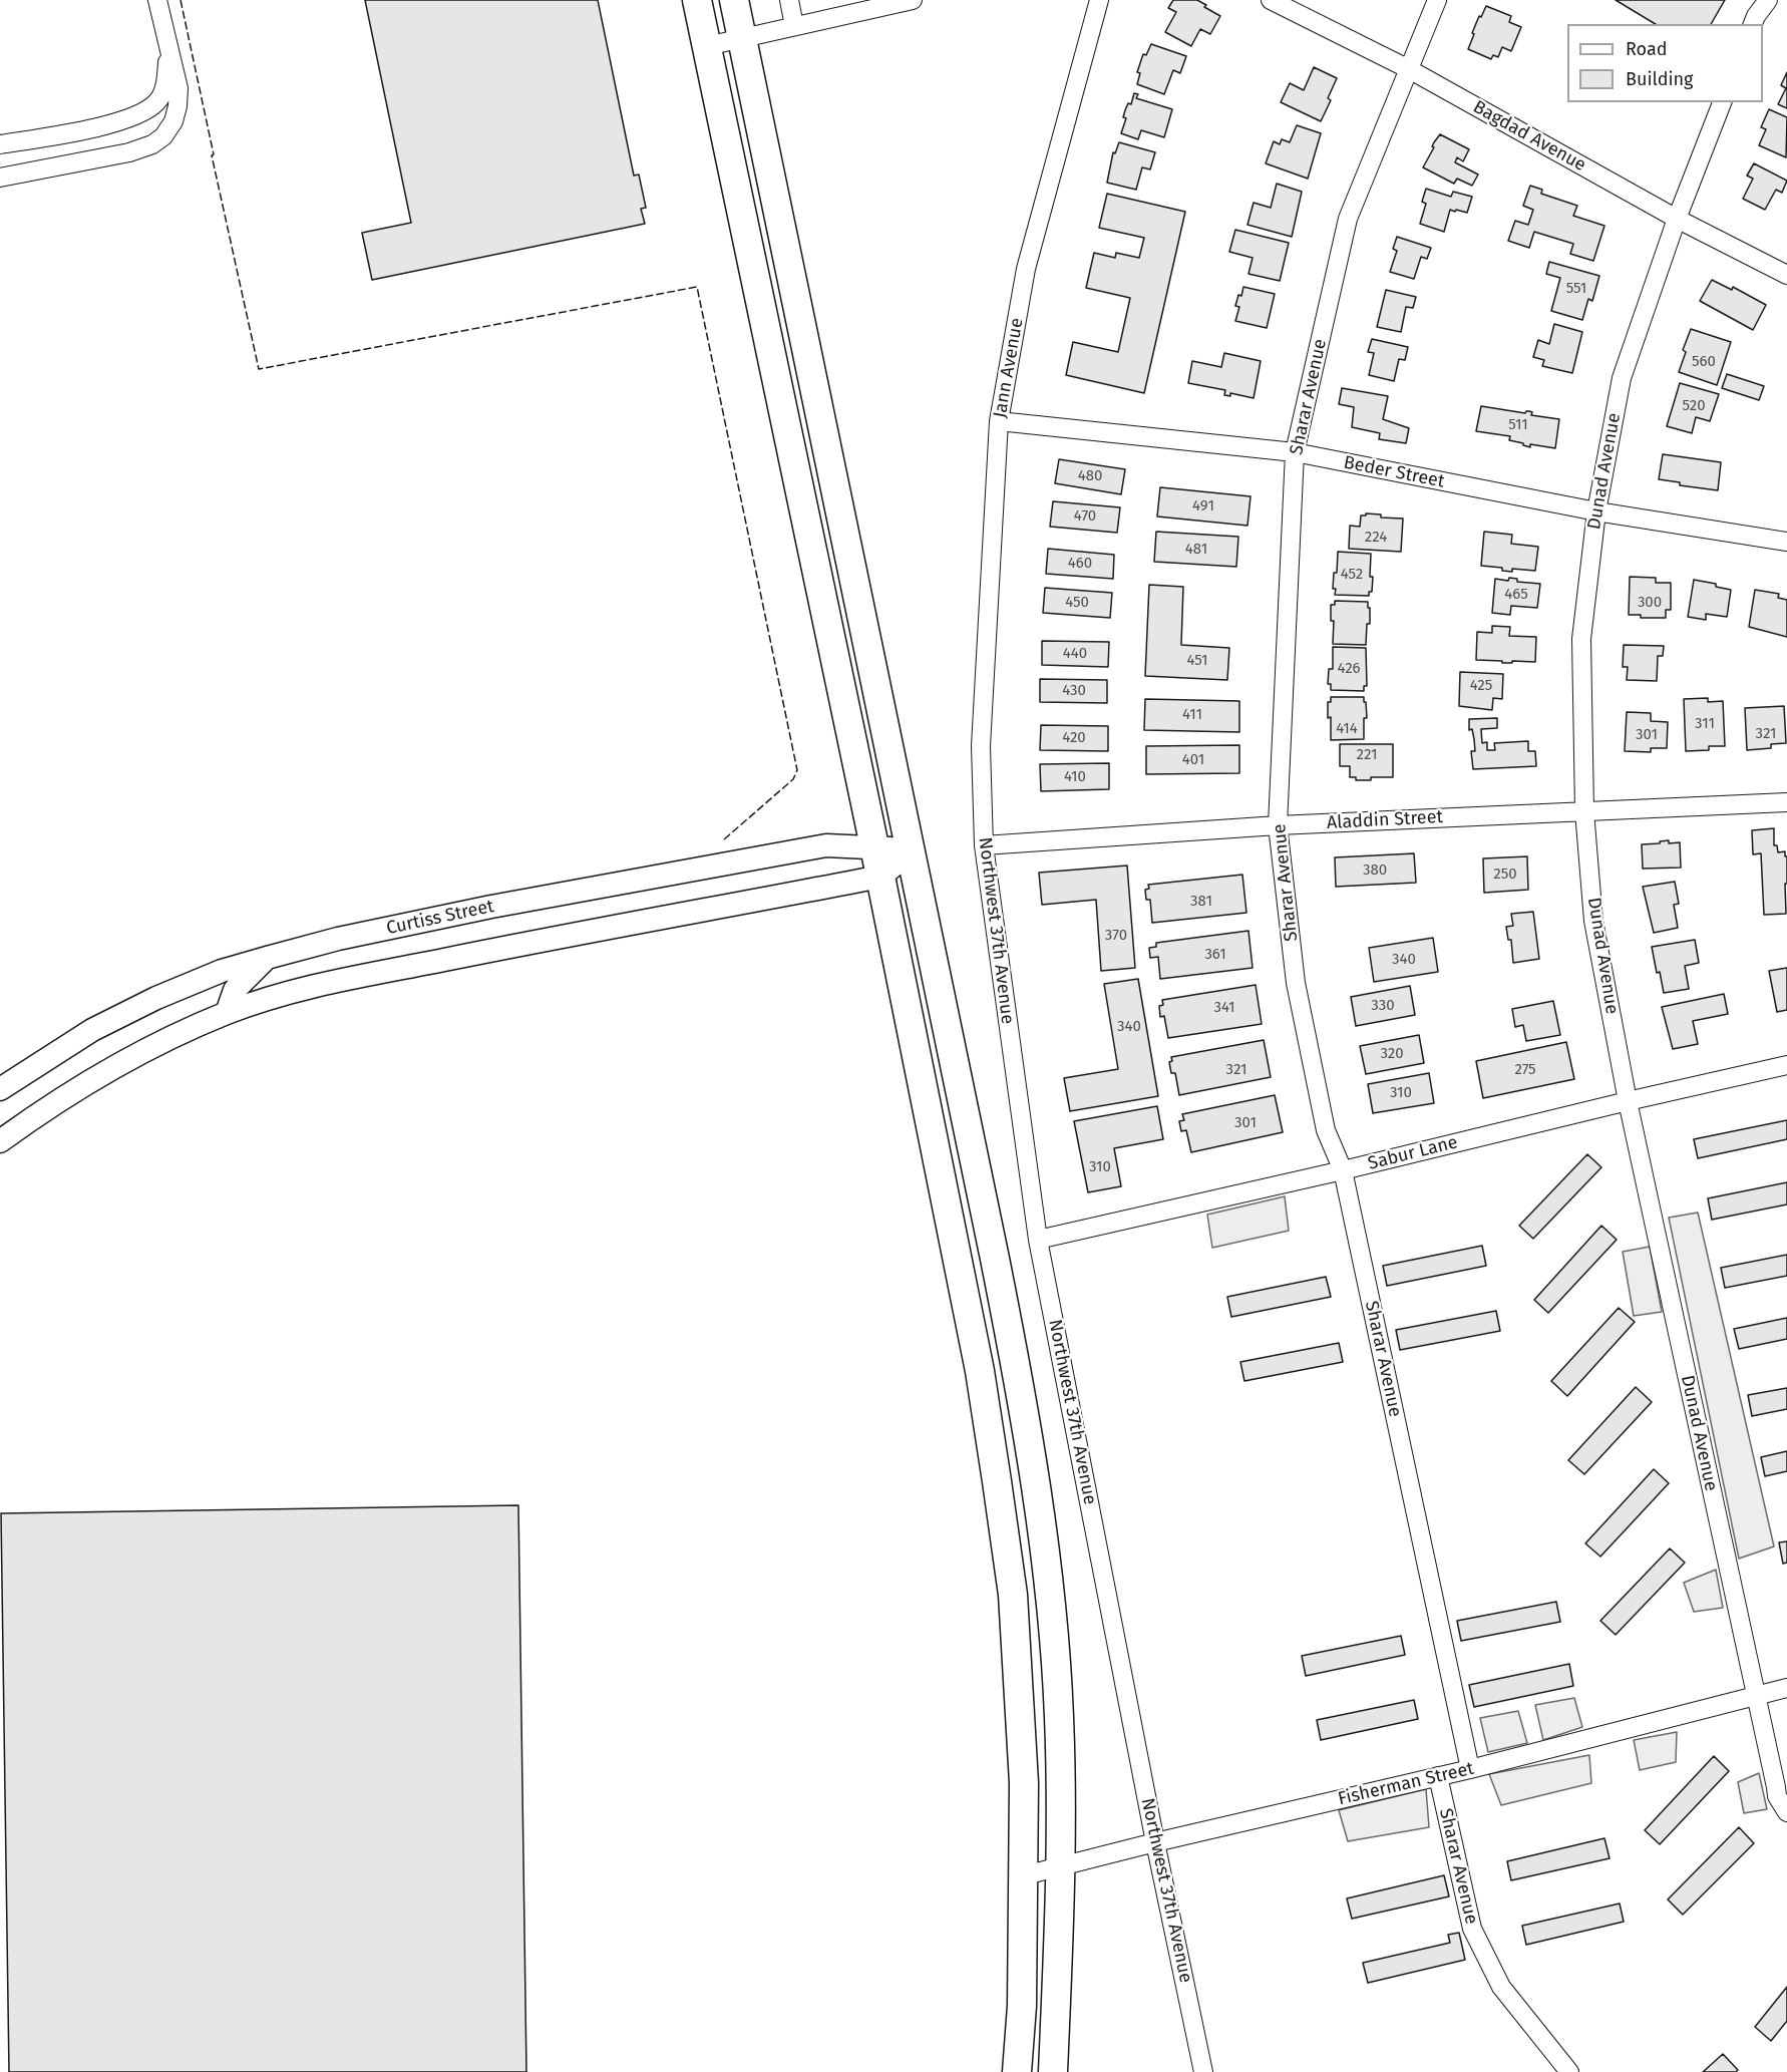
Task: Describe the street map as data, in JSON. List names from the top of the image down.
{
  "streets": {
    "street": [
      "Bagdad Avenue",
      "Jann Avenue",
      "Sharar Avenue",
      "Dunad Avenue",
      "Beder Street",
      "Aladdin Street",
      "Curtiss Street",
      "Northwest 37th Avenue",
      "Sabur Lane",
      "Fisherman Street"
    ]
  },
  "crossings": [
    ["Bagdad Avenue", "Sharar Avenue"],
    ["Bagdad Avenue", "Dunad Avenue"],
    ["Jann Avenue", "Beder Street"],
    ["Jann Avenue", "Northwest 37th Avenue"],
    ["Sharar Avenue", "Beder Street"],
    ["Sharar Avenue", "Aladdin Street"],
    ["Sharar Avenue", "Sabur Lane"],
    ["Sharar Avenue", "Fisherman Street"],
    ["Dunad Avenue", "Beder Street"],
    ["Dunad Avenue", "Aladdin Street"],
    ["Dunad Avenue", "Sabur Lane"],
    ["Dunad Avenue", "Fisherman Street"],
    ["Aladdin Street", "Northwest 37th Avenue"],
    ["Northwest 37th Avenue", "Sabur Lane"],
    ["Northwest 37th Avenue", "Fisherman Street"]
  ],
  "house_numbers": [
    "551",
    "560",
    "520",
    "511",
    "480",
    "491",
    "470",
    "224",
    "481",
    "460",
    "452",
    "465",
    "450",
    "300",
    "440",
    "451",
    "426",
    "425",
    "430",
    "411",
    "311",
    "414",
    "321",
    "301",
    "420",
    "221",
    "401",
    "410",
    "380",
    "250",
    "381",
    "370",
    "361",
    "340",
    "330",
    "341",
    "340",
    "320",
    "321",
    "275",
    "310",
    "301",
    "310"
  ],
  "legend": ["Road", "Building"]
}
